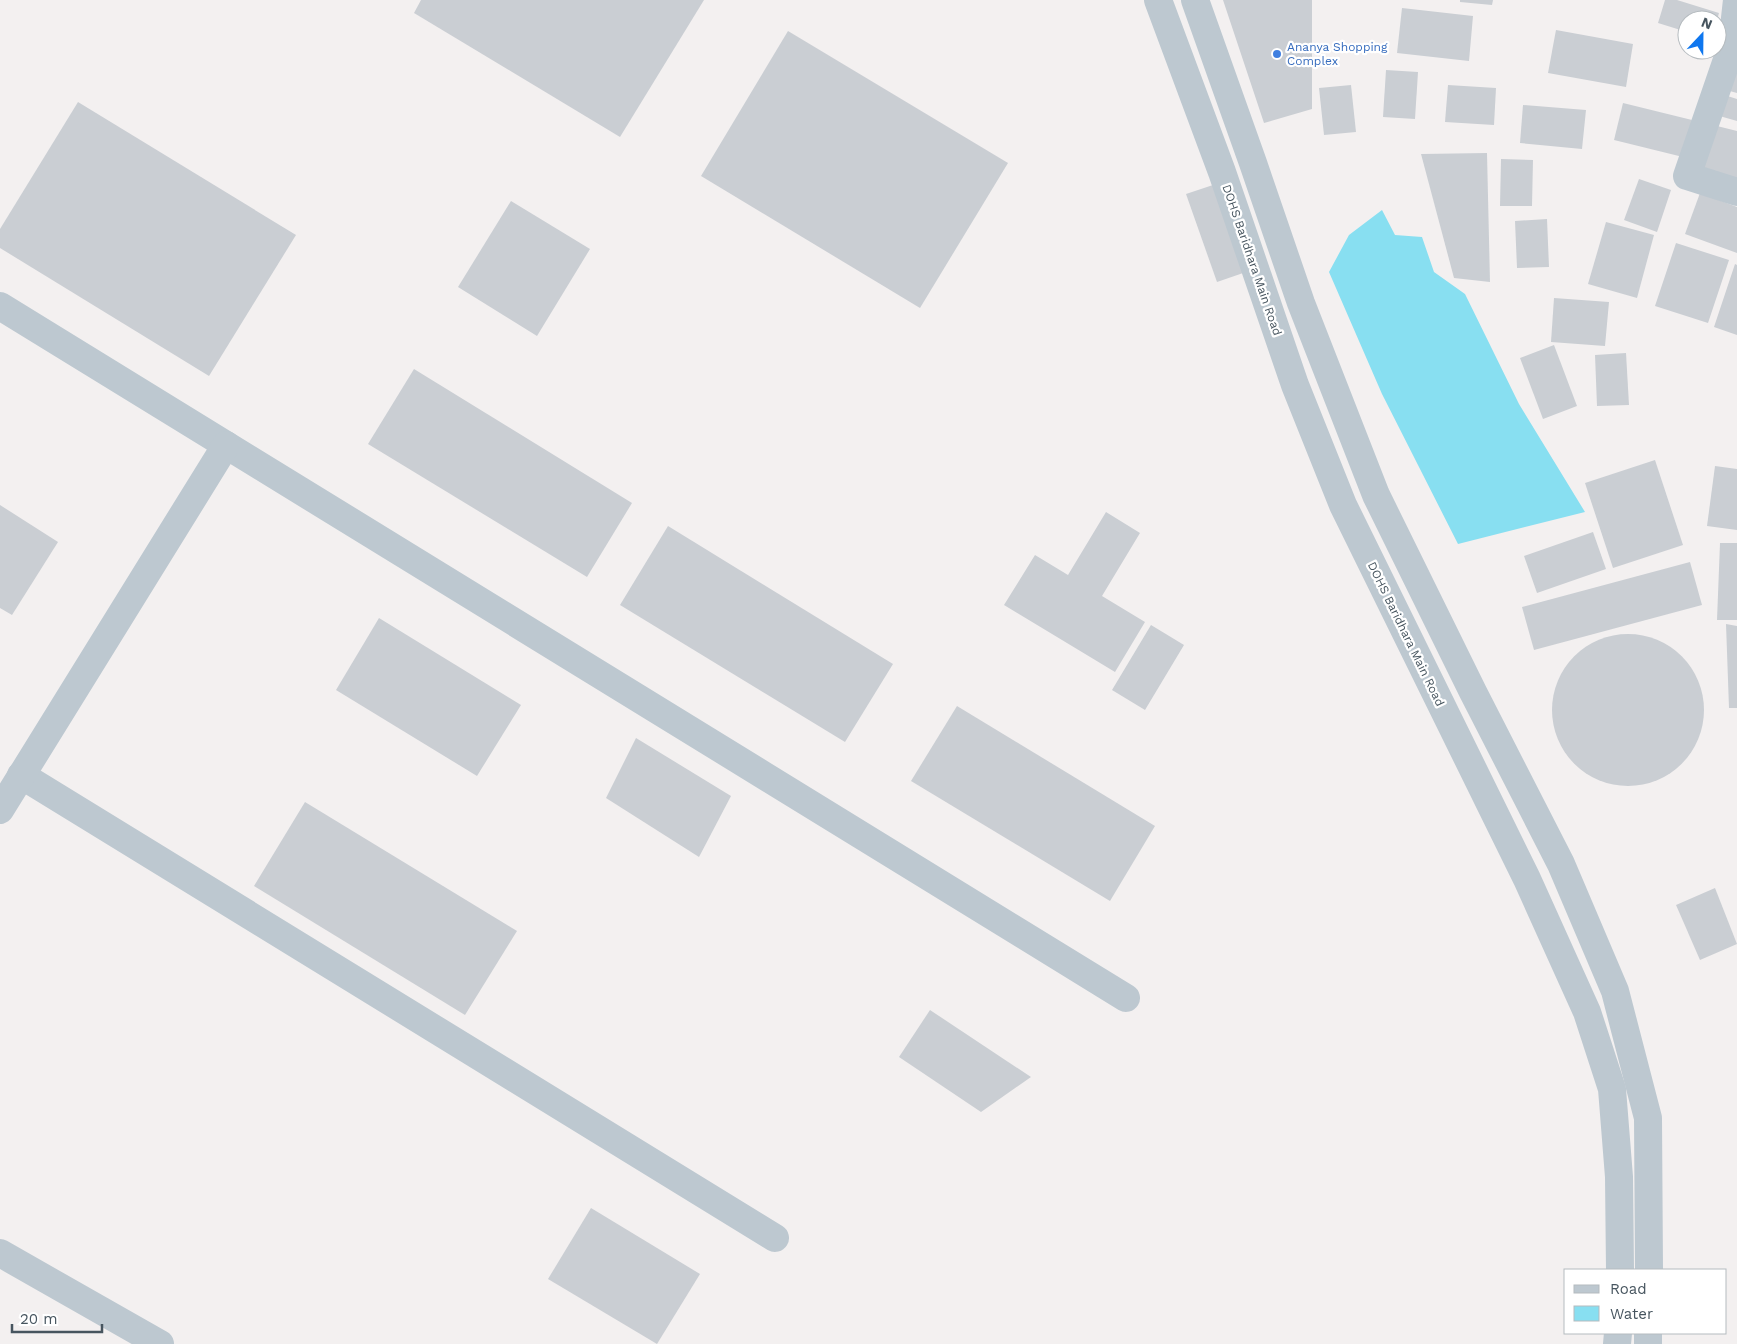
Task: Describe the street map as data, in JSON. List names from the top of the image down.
{
  "streets": {
    "street": ["DOHS Baridhara Main Road"]
  },
  "places": ["Ananya Shopping Complex"],
  "legend": ["Road", "Water"],
  "scale_bar": "20 m",
  "north": "top"
}
